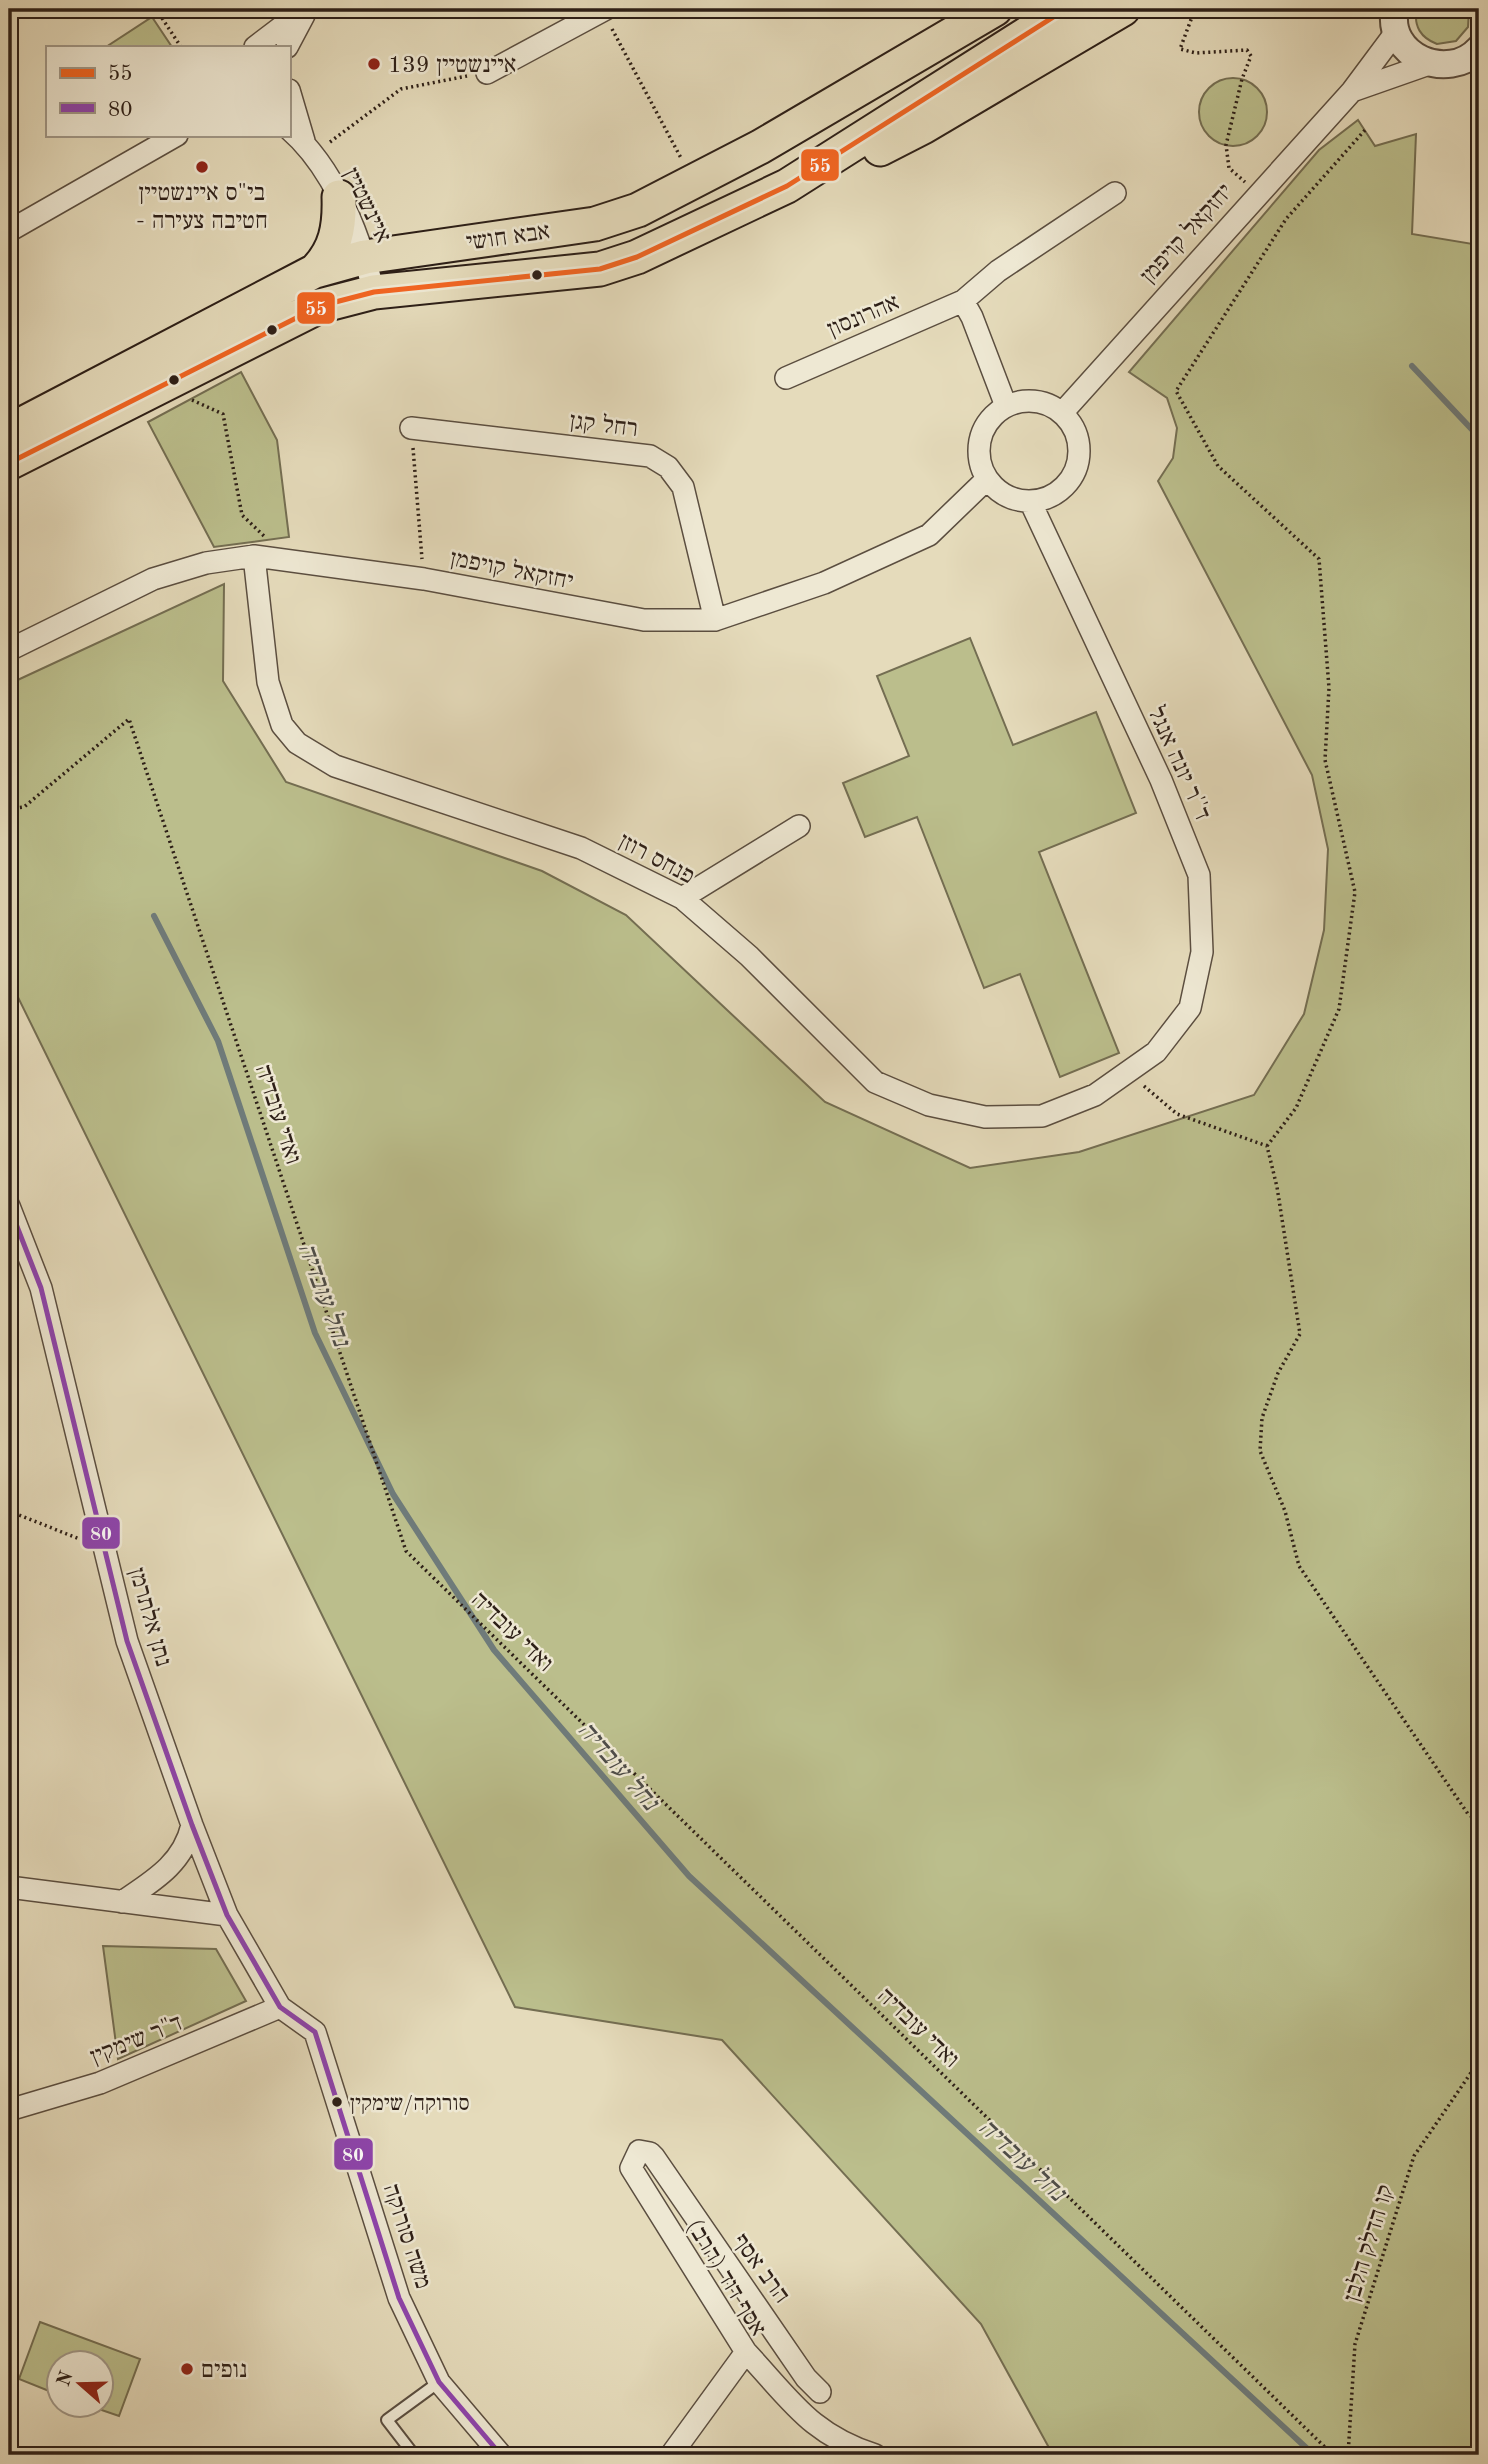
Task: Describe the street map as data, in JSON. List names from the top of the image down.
{
  "streets": {
    "main road": ["אבא חושי"],
    "street": [
      "איינשטיין",
      "יחזקאל קויפמן",
      "אהרונסון",
      "רחל קגן",
      "ד''ר יונה אנגל",
      "פנחס רוזן",
      "נתן אלתרמן",
      "ד\"ר שימקין",
      "משה סורוקה",
      "הרב אסף",
      "אסף דוד (הרב)"
    ],
    "path": ["ואדי עובדיה", "קו הדלק הלבן"]
  },
  "crossings": [
    ["איינשטיין", "אבא חושי"],
    ["יחזקאל קויפמן", "רחל קגן"],
    ["יחזקאל קויפמן", "ד''ר יונה אנגל"],
    ["יחזקאל קויפמן", "פנחס רוזן"],
    ["ד''ר יונה אנגל", "פנחס רוזן"],
    ["נתן אלתרמן", "משה סורוקה"],
    ["ד\"ר שימקין", "משה סורוקה"],
    ["הרב אסף", "אסף דוד (הרב)"]
  ],
  "water": ["נחל עובדיה"],
  "places": [
    "איינשטיין 139",
    "בי\"ס איינשטיין - חטיבה צעירה",
    "סורוקה/שימקין",
    "נופים"
  ],
  "lines": ["transit line 55", "transit line 80"],
  "legend": ["55", "80"],
  "north": "left"
}
